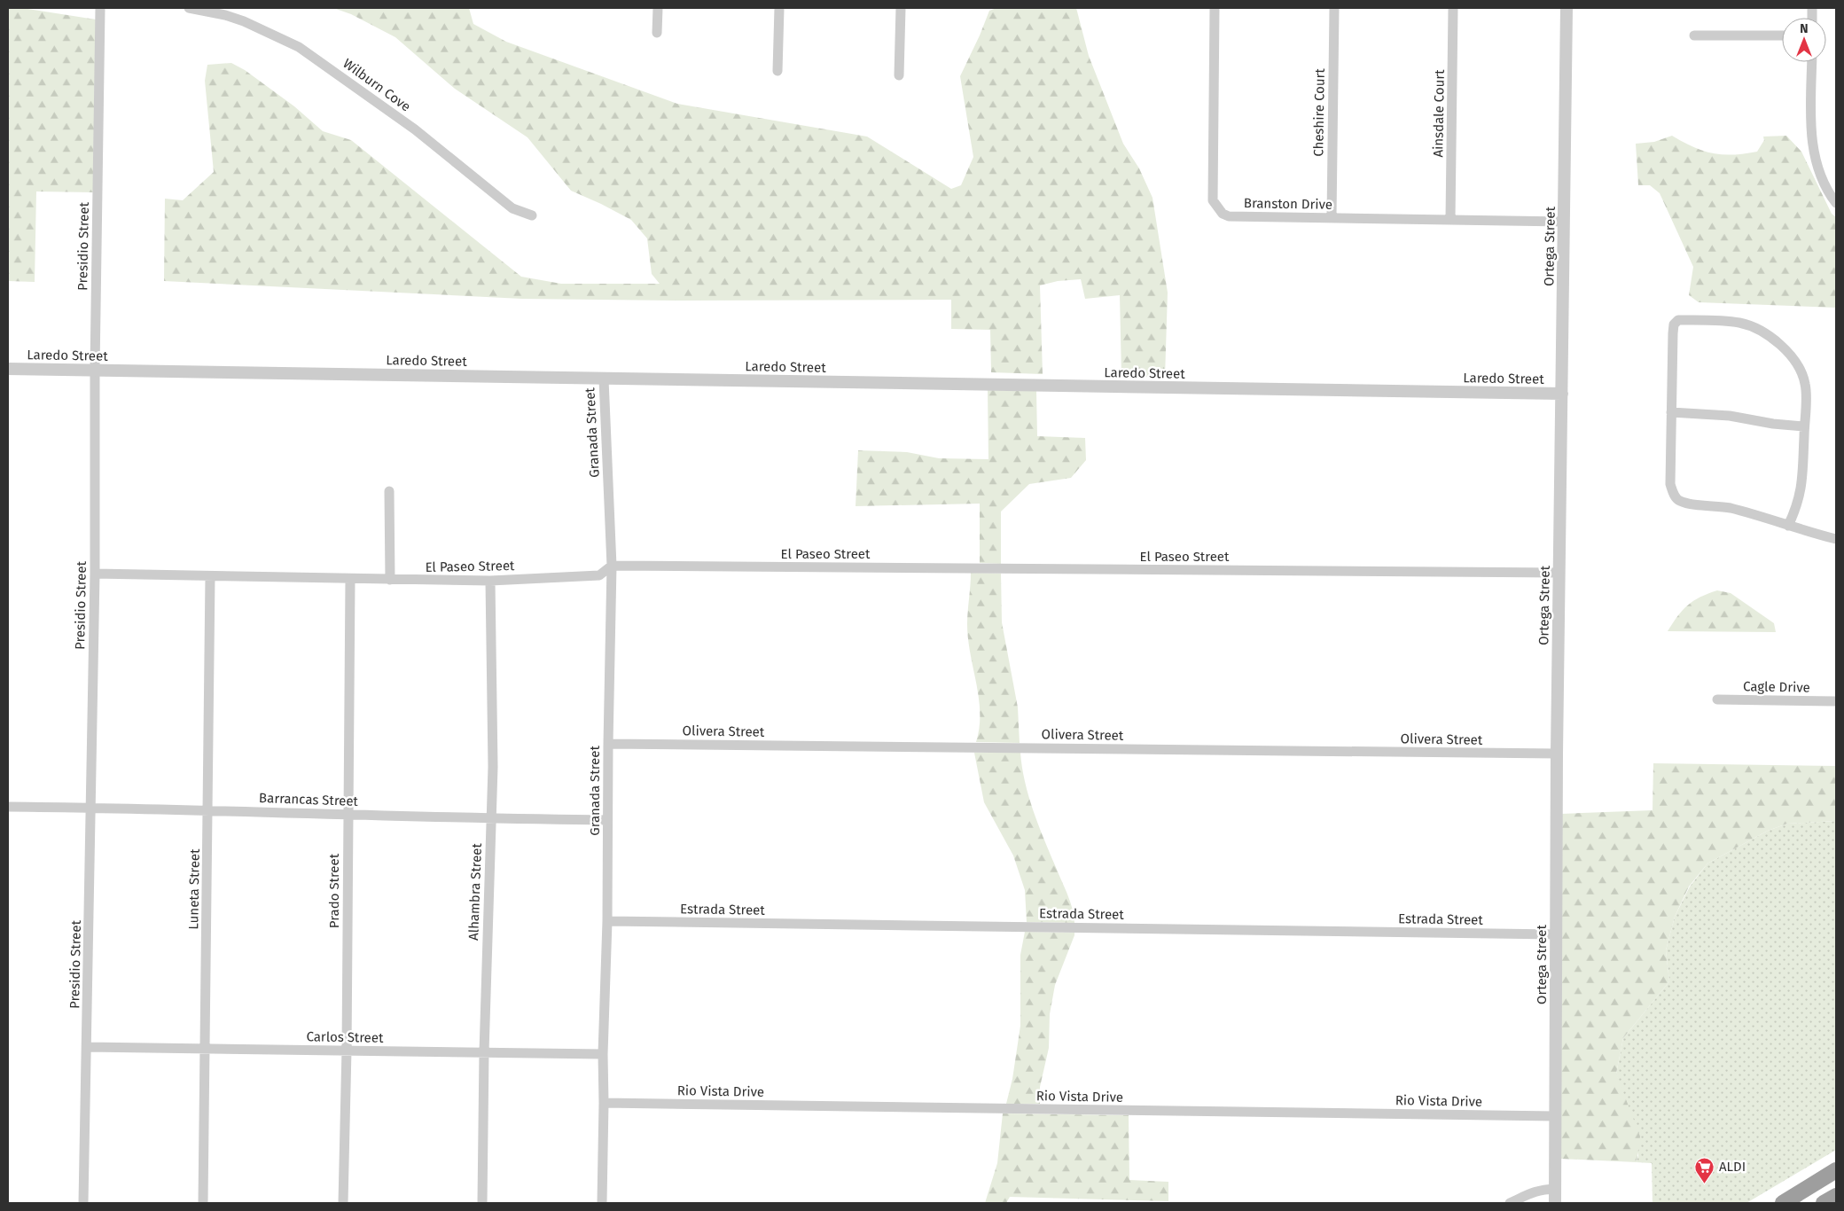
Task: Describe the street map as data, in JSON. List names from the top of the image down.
{
  "streets": {
    "street": [
      "Wilburn Cove",
      "Cheshire Court",
      "Ainsdale Court",
      "Branston Drive",
      "Presidio Street",
      "Ortega Street",
      "Laredo Street",
      "Granada Street",
      "El Paseo Street",
      "Cagle Drive",
      "Olivera Street",
      "Barrancas Street",
      "Luneta Street",
      "Prado Street",
      "Alhambra Street",
      "Estrada Street",
      "Carlos Street",
      "Rio Vista Drive"
    ]
  },
  "crossings": [
    ["Cheshire Court", "Branston Drive"],
    ["Ainsdale Court", "Branston Drive"],
    ["Branston Drive", "Ortega Street"],
    ["Presidio Street", "Laredo Street"],
    ["Presidio Street", "El Paseo Street"],
    ["Presidio Street", "Barrancas Street"],
    ["Presidio Street", "Carlos Street"],
    ["Ortega Street", "Laredo Street"],
    ["Ortega Street", "El Paseo Street"],
    ["Ortega Street", "Olivera Street"],
    ["Ortega Street", "Estrada Street"],
    ["Ortega Street", "Rio Vista Drive"],
    ["Laredo Street", "Granada Street"],
    ["Granada Street", "El Paseo Street"],
    ["Granada Street", "Olivera Street"],
    ["Granada Street", "Barrancas Street"],
    ["Granada Street", "Estrada Street"],
    ["Granada Street", "Carlos Street"],
    ["Granada Street", "Rio Vista Drive"],
    ["El Paseo Street", "Luneta Street"],
    ["El Paseo Street", "Prado Street"],
    ["El Paseo Street", "Alhambra Street"],
    ["Barrancas Street", "Luneta Street"],
    ["Barrancas Street", "Prado Street"],
    ["Barrancas Street", "Alhambra Street"],
    ["Luneta Street", "Carlos Street"],
    ["Prado Street", "Carlos Street"],
    ["Alhambra Street", "Carlos Street"]
  ],
  "places": {
    "supermarket": ["ALDI"]
  },
  "north": "top"
}
